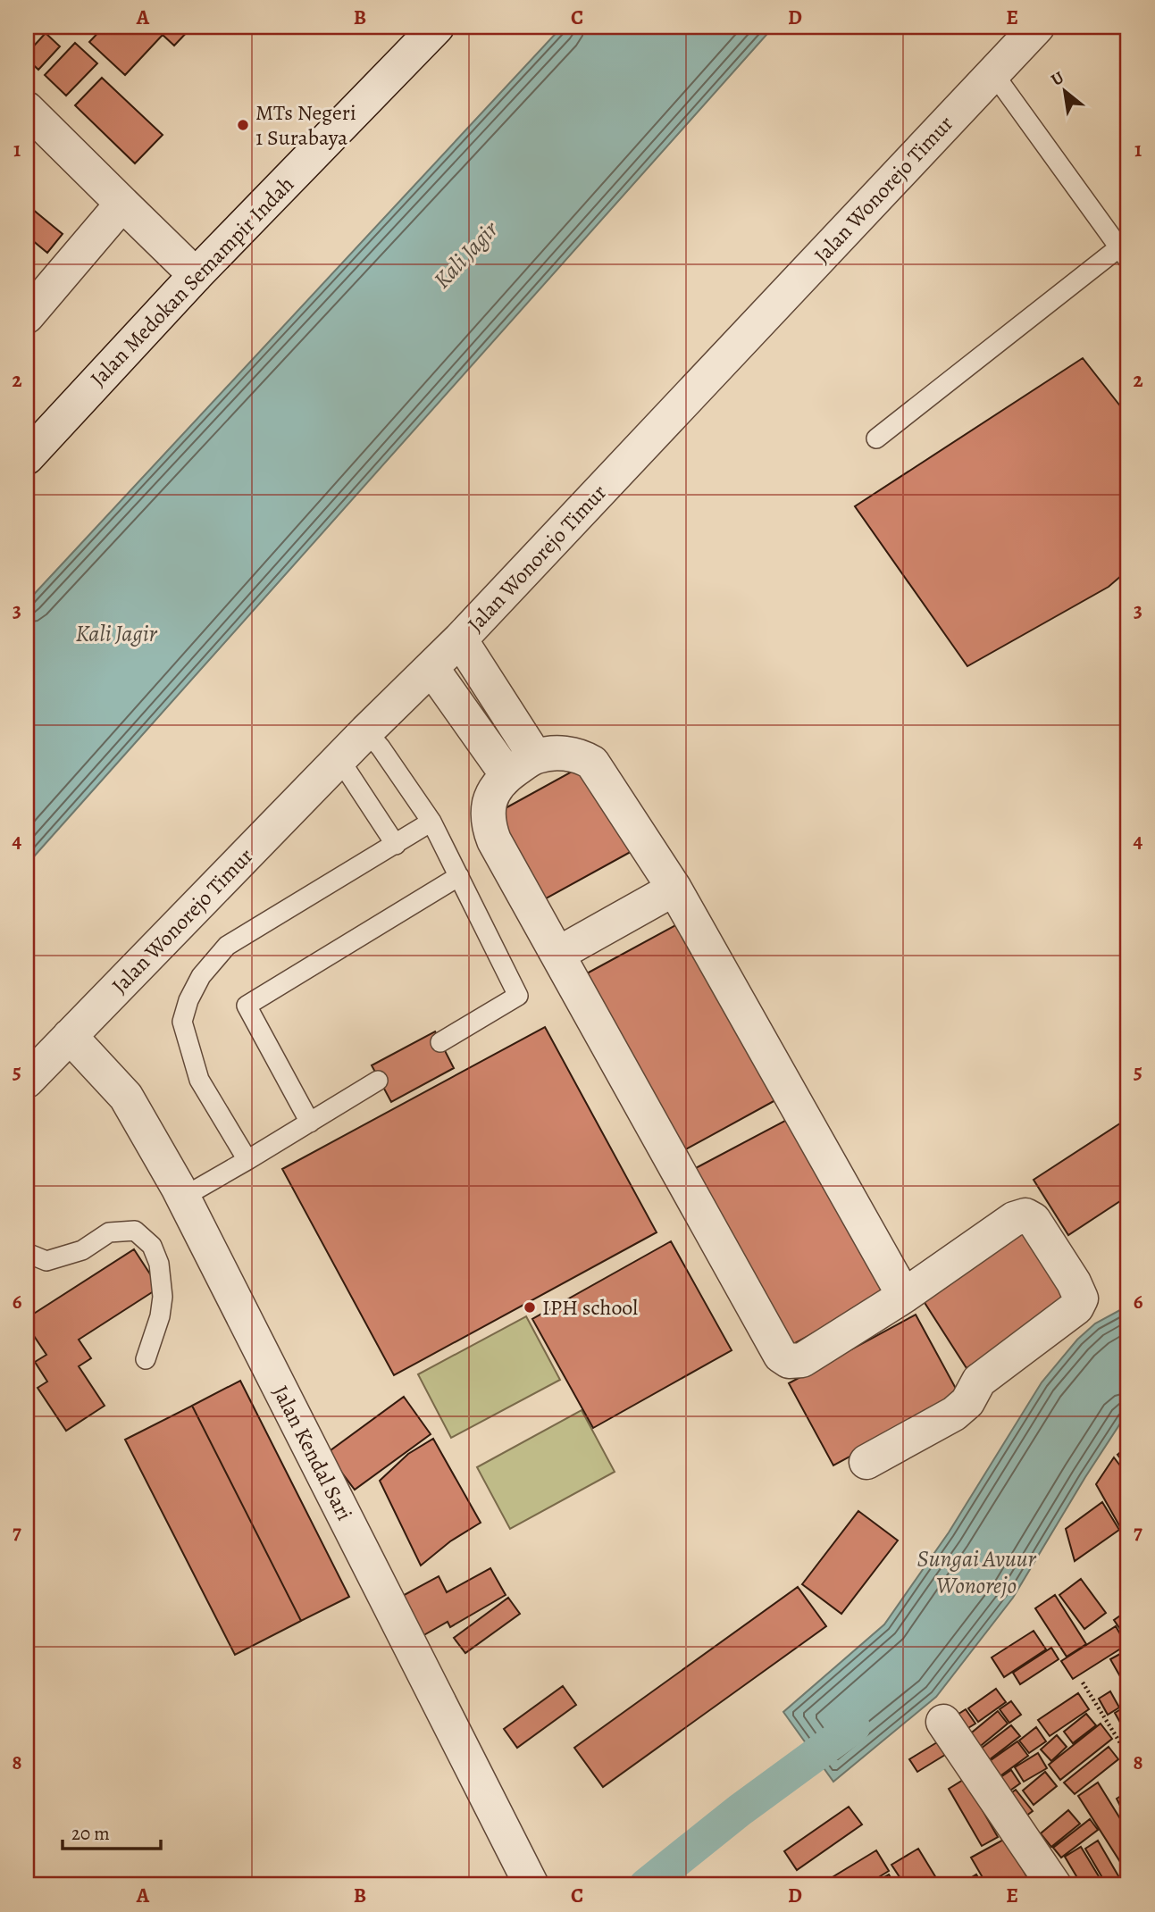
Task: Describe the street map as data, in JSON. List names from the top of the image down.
{
  "streets": {
    "street": ["Jalan Wonorejo Timur", "Jalan Medokan Semampir Indah", "Jalan Kendal Sari"]
  },
  "crossings": [
    ["Jalan Wonorejo Timur", "Jalan Kendal Sari"]
  ],
  "water": ["Kali Jagir", "Sungai Avuur Wonorejo"],
  "places": ["MTs Negeri 1 Surabaya", "IPH school"],
  "scale_bar": "20 m",
  "north": "top left",
  "grid": {
    "columns": [
      "A",
      "B",
      "C",
      "D",
      "E"
    ],
    "rows": [
      "1",
      "2",
      "3",
      "4",
      "5",
      "6",
      "7",
      "8"
    ]
  }
}
